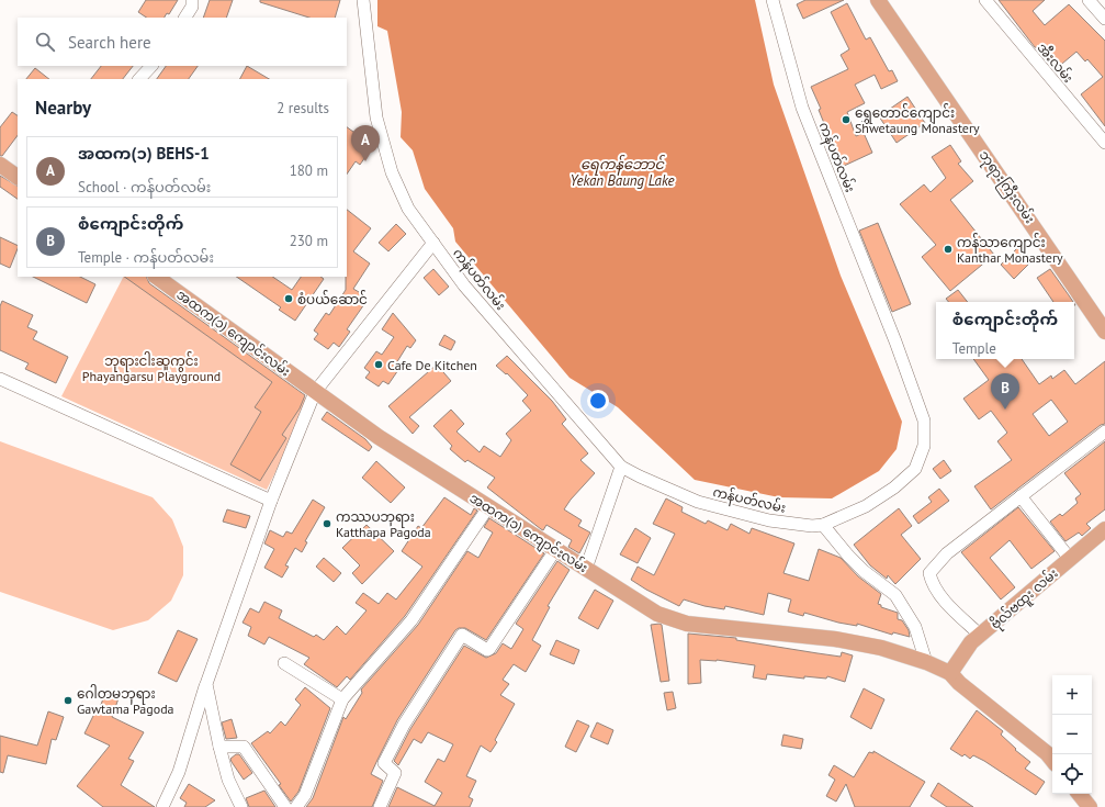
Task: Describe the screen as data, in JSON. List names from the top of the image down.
{
  "streets": {
    "main road": ["ဘုရားကြီးလမ်း", "အထက(၁) ကျောင်းလမ်း", "ဗိုလ်ဗထူး လမ်း"],
    "street": ["အီးလမ်း", "ကန်ပတ်လမ်း"]
  },
  "crossings": [
    ["အထက(၁) ကျောင်းလမ်း", "ဗိုလ်ဗထူး လမ်း"]
  ],
  "water": ["ရေကန်ဘောင် Yekan Baung Lake"],
  "parks": ["ဘုရားငါးဆူကွင်း Phayangarsu Playground"],
  "places": [
    "ရွှေတောင်ကျောင်း Shwetaung Monastery",
    "ကန်သာကျောင်း Kanthar Monastery",
    "စံပယ်ဆောင်",
    "Cafe De Kitchen",
    "ကဿပဘုရား Katthapa Pagoda",
    "ဂေါတမဘုရား Gawtama Pagoda"
  ],
  "page": {
    "search": "Search here",
    "heading": ["Nearby", "2 results"],
    "pins": ["A", "B"],
    "list": [
      {
        "mark": "A",
        "name": "အထက(၁) BEHS-1",
        "note": "School · ကန်ပတ်လမ်း",
        "value": "180 m"
      },
      {
        "mark": "B",
        "name": "စံကျောင်းတိုက်",
        "note": "Temple · ကန်ပတ်လမ်း",
        "value": "230 m"
      }
    ],
    "popup": ["စံကျောင်းတိုက်", "Temple"],
    "map_buttons": ["+", "−"]
  }
}
